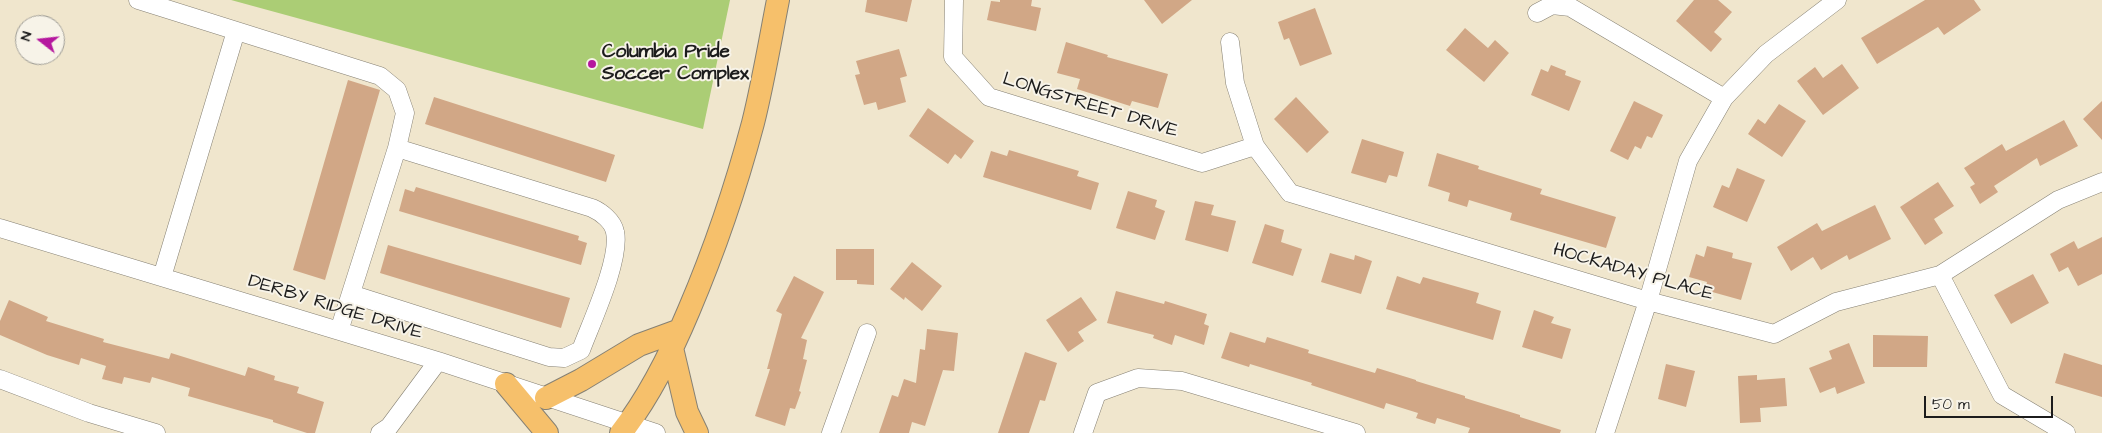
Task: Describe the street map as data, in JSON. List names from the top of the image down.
{
  "streets": {
    "street": ["LONGSTREET DRIVE", "HOCKADAY PLACE", "DERBY RIDGE DRIVE"]
  },
  "crossings": [
    ["LONGSTREET DRIVE", "HOCKADAY PLACE"]
  ],
  "places": ["Columbia Pride Soccer Complex"],
  "scale_bar": "50 m",
  "north": "left"
}
